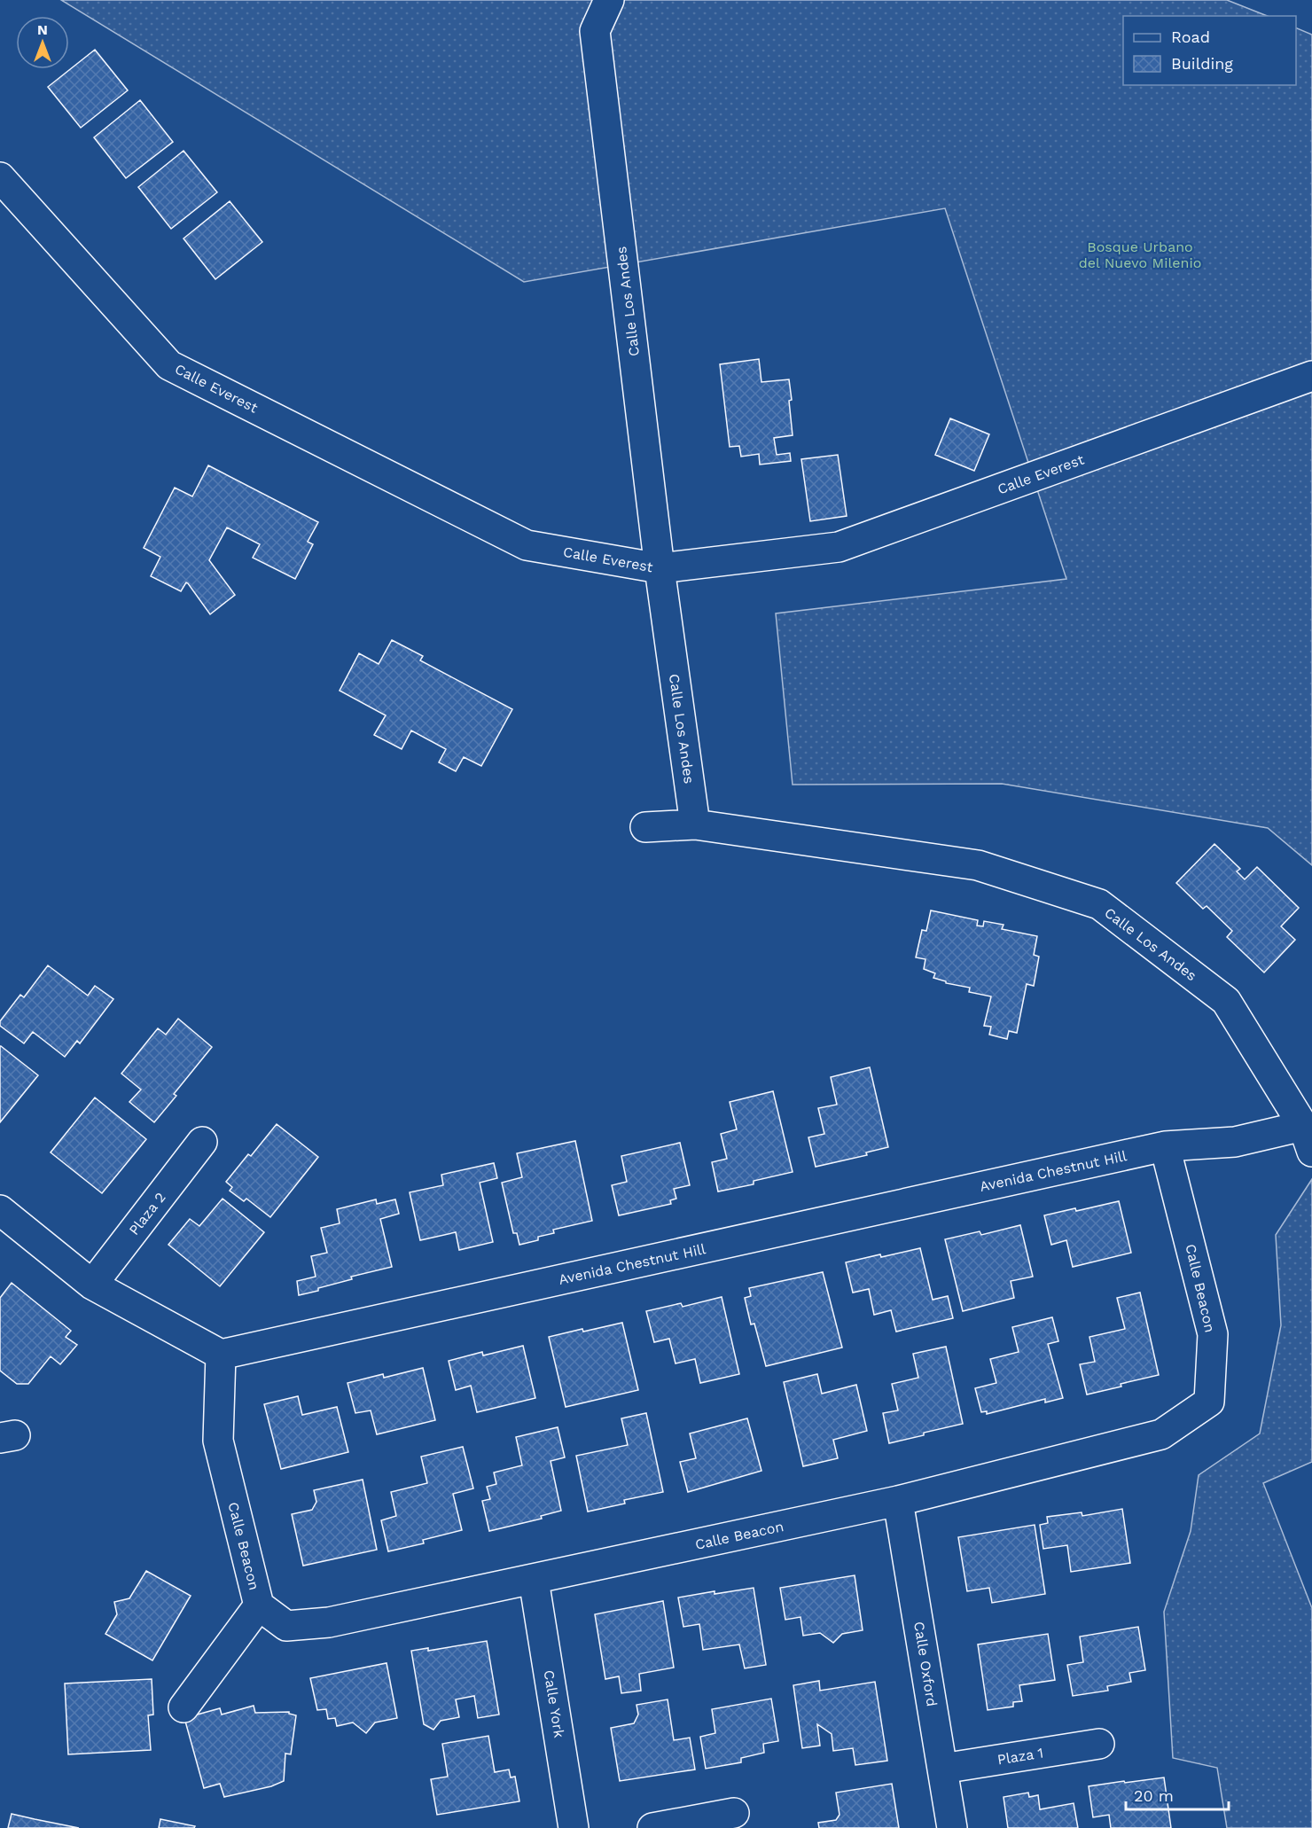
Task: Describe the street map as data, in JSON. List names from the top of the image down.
{
  "streets": {
    "street": [
      "Calle Los Andes",
      "Calle Everest",
      "Avenida Chestnut Hill",
      "Plaza 2",
      "Calle Beacon",
      "Calle Oxford",
      "Calle York",
      "Plaza 1"
    ]
  },
  "crossings": [
    ["Calle Los Andes", "Calle Everest"],
    ["Calle Los Andes", "Avenida Chestnut Hill"],
    ["Avenida Chestnut Hill", "Calle Beacon"],
    ["Calle Beacon", "Calle Oxford"],
    ["Calle Beacon", "Calle York"],
    ["Calle Oxford", "Plaza 1"]
  ],
  "parks": ["Bosque Urbano del Nuevo Milenio"],
  "legend": ["Road", "Building"],
  "scale_bar": "20 m",
  "north": "top"
}
